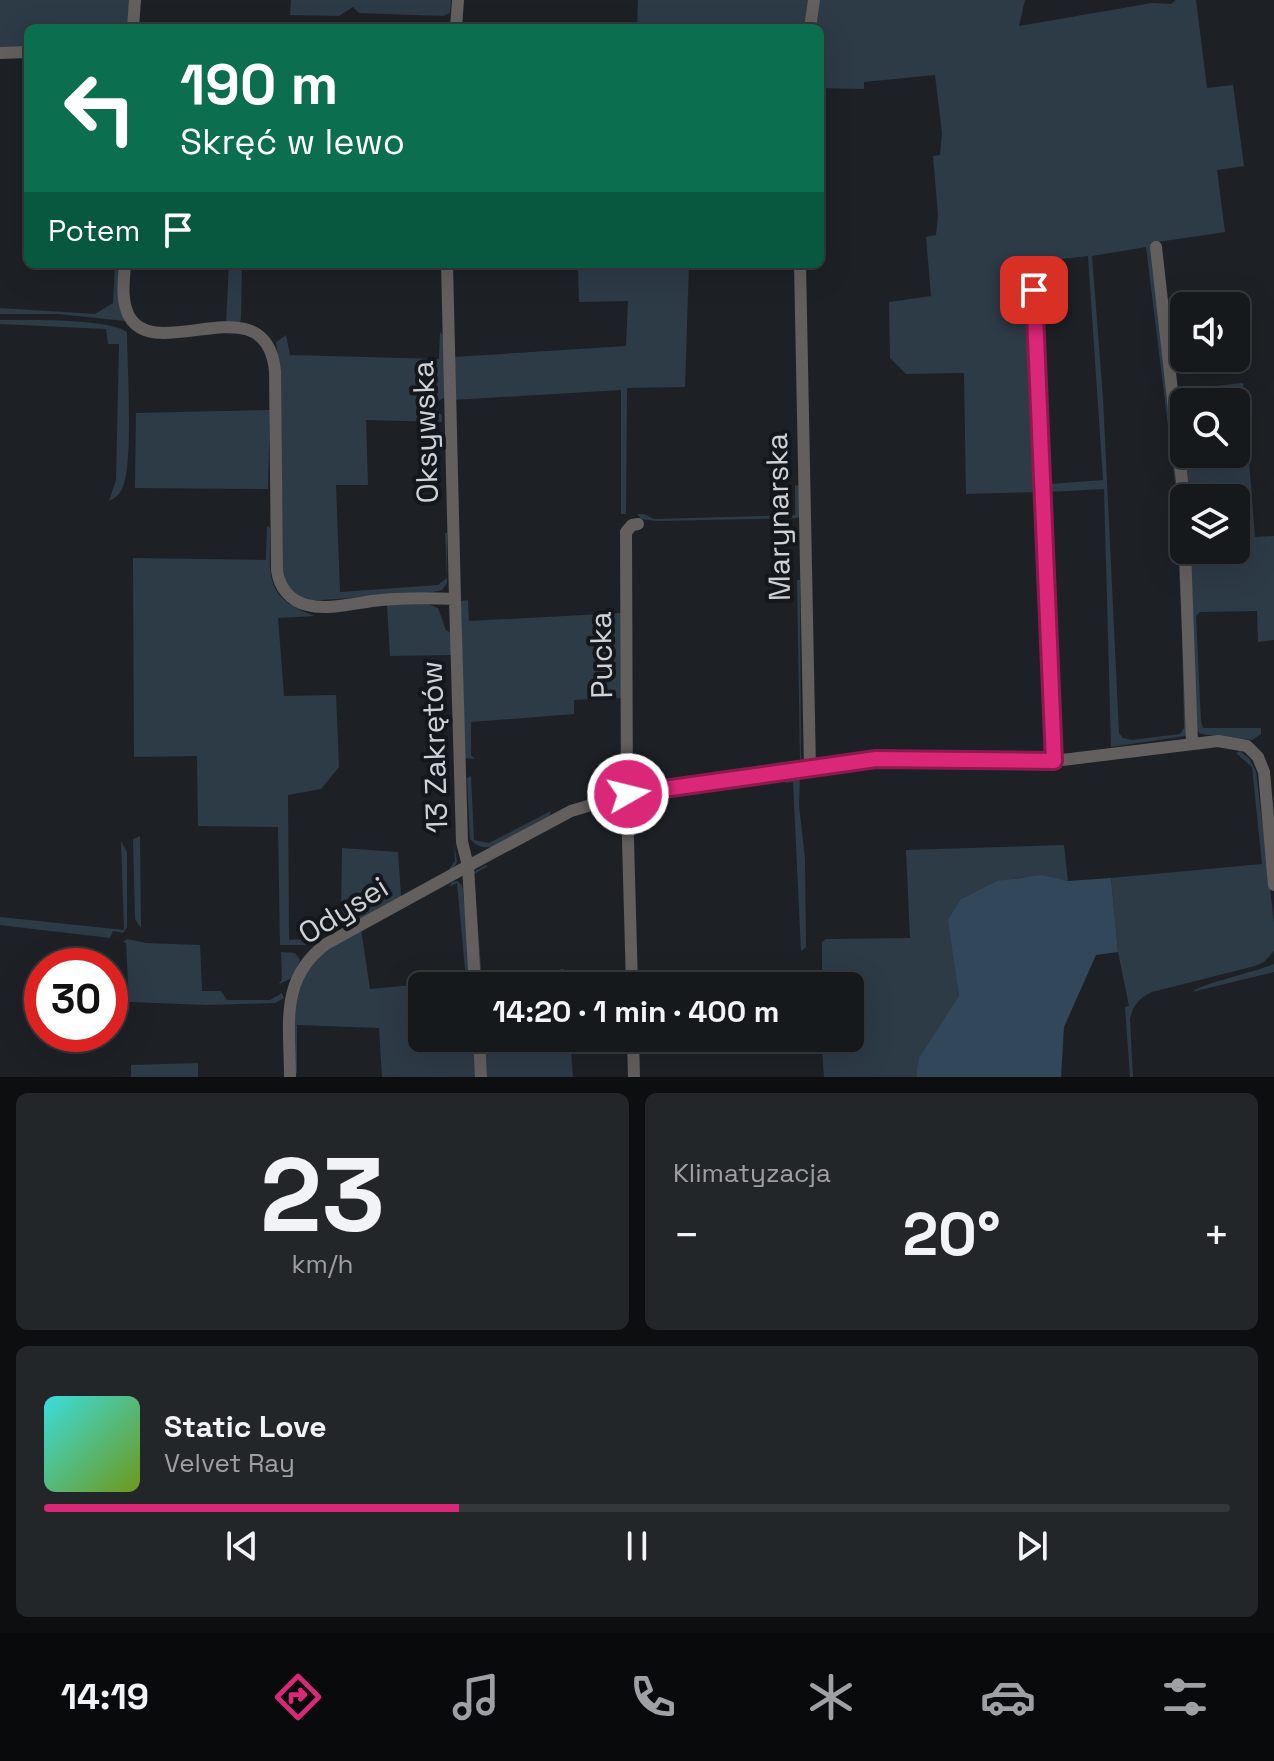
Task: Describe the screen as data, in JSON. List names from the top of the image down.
{
  "streets": {
    "street": [
      "Oksywska",
      "Marynarska",
      "Pucka",
      "13 Zakrętów",
      "Odysei"
    ]
  },
  "crossings": [
    ["Oksywska", "13 Zakrętów"],
    ["Marynarska", "13 Zakrętów"],
    ["Pucka", "13 Zakrętów"],
    ["13 Zakrętów", "Odysei"]
  ],
  "page": {
    "turn": ["190 m", "Skręć w lewo"],
    "then": "Potem",
    "limit": "30",
    "trip": "14:20 · 1 min · 400 m",
    "tile": [
      ["23", "km/h"],
      "Klimatyzacja"
    ],
    "heat": ["−", "20°", "+"],
    "song": ["Static Love", "Velvet Ray"],
    "tabs": "14:19"
  }
}
